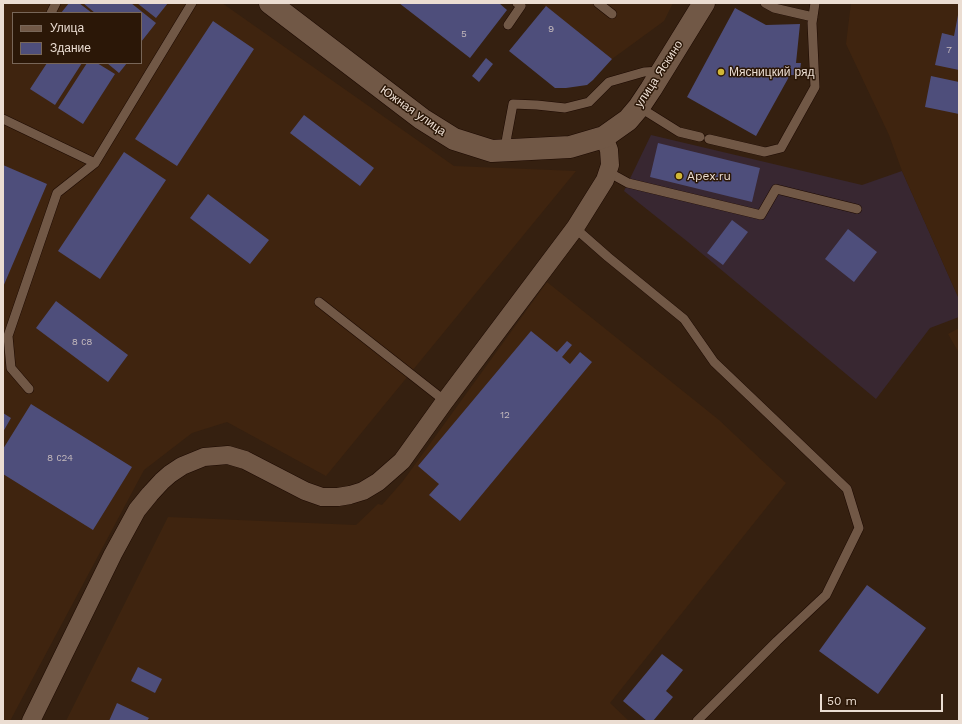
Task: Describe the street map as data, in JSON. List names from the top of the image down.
{
  "streets": {
    "street": ["улица Яскино", "Южная улица"]
  },
  "crossings": [
    ["улица Яскино", "Южная улица"]
  ],
  "places": ["Мясницкий ряд", "Apex.ru"],
  "house_numbers": [
    "9",
    "5",
    "7",
    "8 с8",
    "12",
    "8 с24"
  ],
  "legend": ["Улица", "Здание"],
  "scale_bar": "50 m"
}
